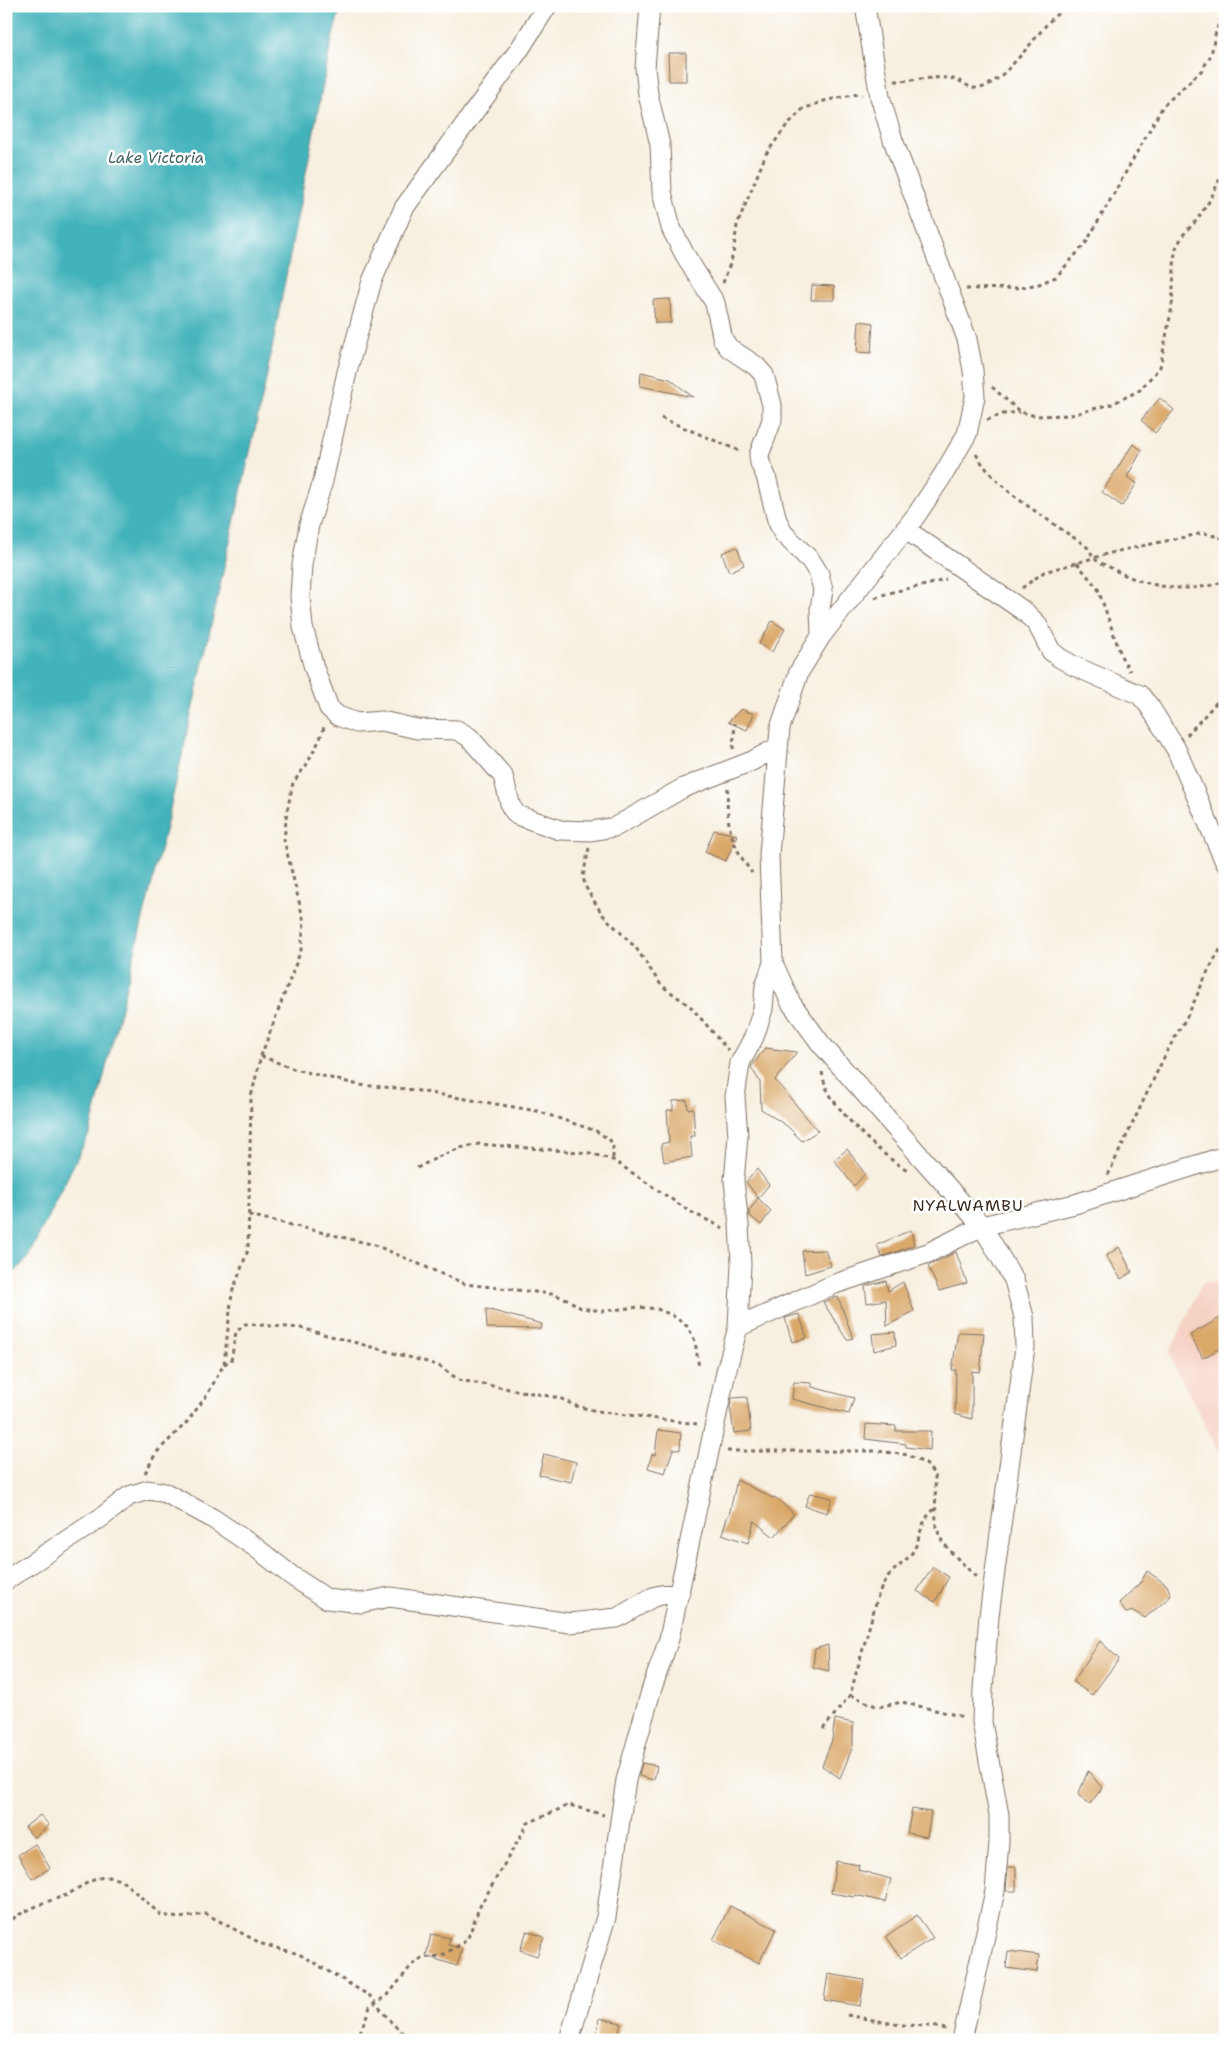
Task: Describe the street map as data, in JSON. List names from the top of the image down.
{
  "districts": ["NYALWAMBU"],
  "water": ["Lake Victoria"]
}
